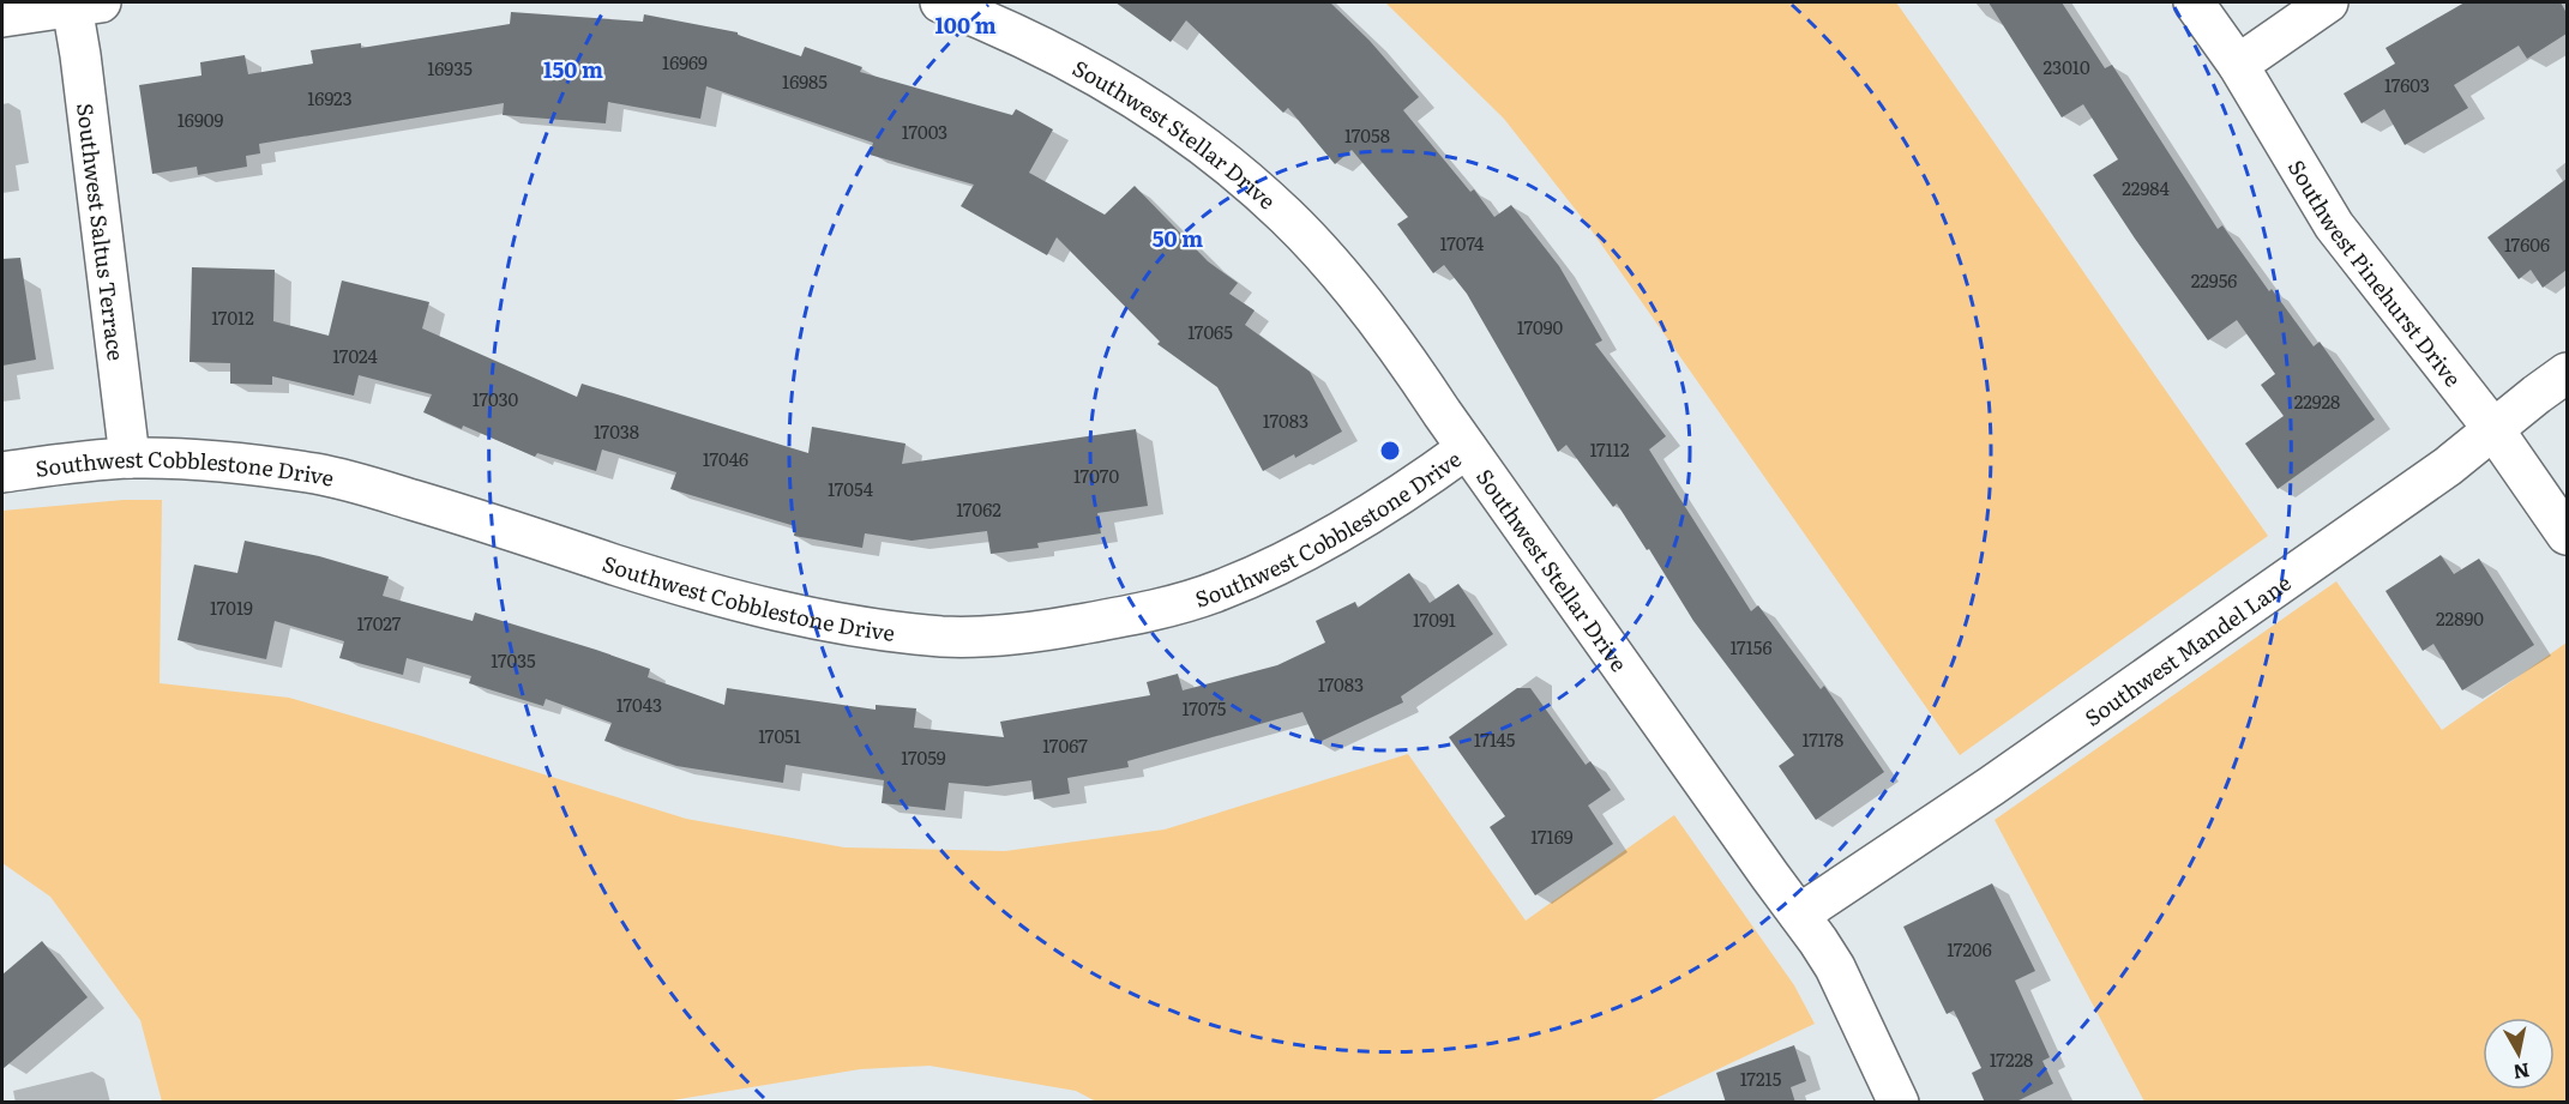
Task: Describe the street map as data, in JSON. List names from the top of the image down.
{
  "streets": {
    "street": [
      "Southwest Stellar Drive",
      "Southwest Saltus Terrace",
      "Southwest Pinehurst Drive",
      "Southwest Cobblestone Drive",
      "Southwest Mandel Lane"
    ]
  },
  "crossings": [
    ["Southwest Stellar Drive", "Southwest Cobblestone Drive"],
    ["Southwest Stellar Drive", "Southwest Mandel Lane"],
    ["Southwest Saltus Terrace", "Southwest Cobblestone Drive"],
    ["Southwest Pinehurst Drive", "Southwest Mandel Lane"]
  ],
  "house_numbers": [
    "16969",
    "23010",
    "16935",
    "16985",
    "17603",
    "16923",
    "16909",
    "17003",
    "17058",
    "22984",
    "17074",
    "17606",
    "22956",
    "17012",
    "17090",
    "17065",
    "17024",
    "17030",
    "22928",
    "17083",
    "17038",
    "17112",
    "17046",
    "17070",
    "17054",
    "17062",
    "17019",
    "22890",
    "17091",
    "17027",
    "17156",
    "17035",
    "17083",
    "17043",
    "17075",
    "17051",
    "17145",
    "17178",
    "17067",
    "17059",
    "17169",
    "17206",
    "17228",
    "17215"
  ],
  "north": "bottom",
  "rings": ["100 m", "150 m", "50 m"]
}
